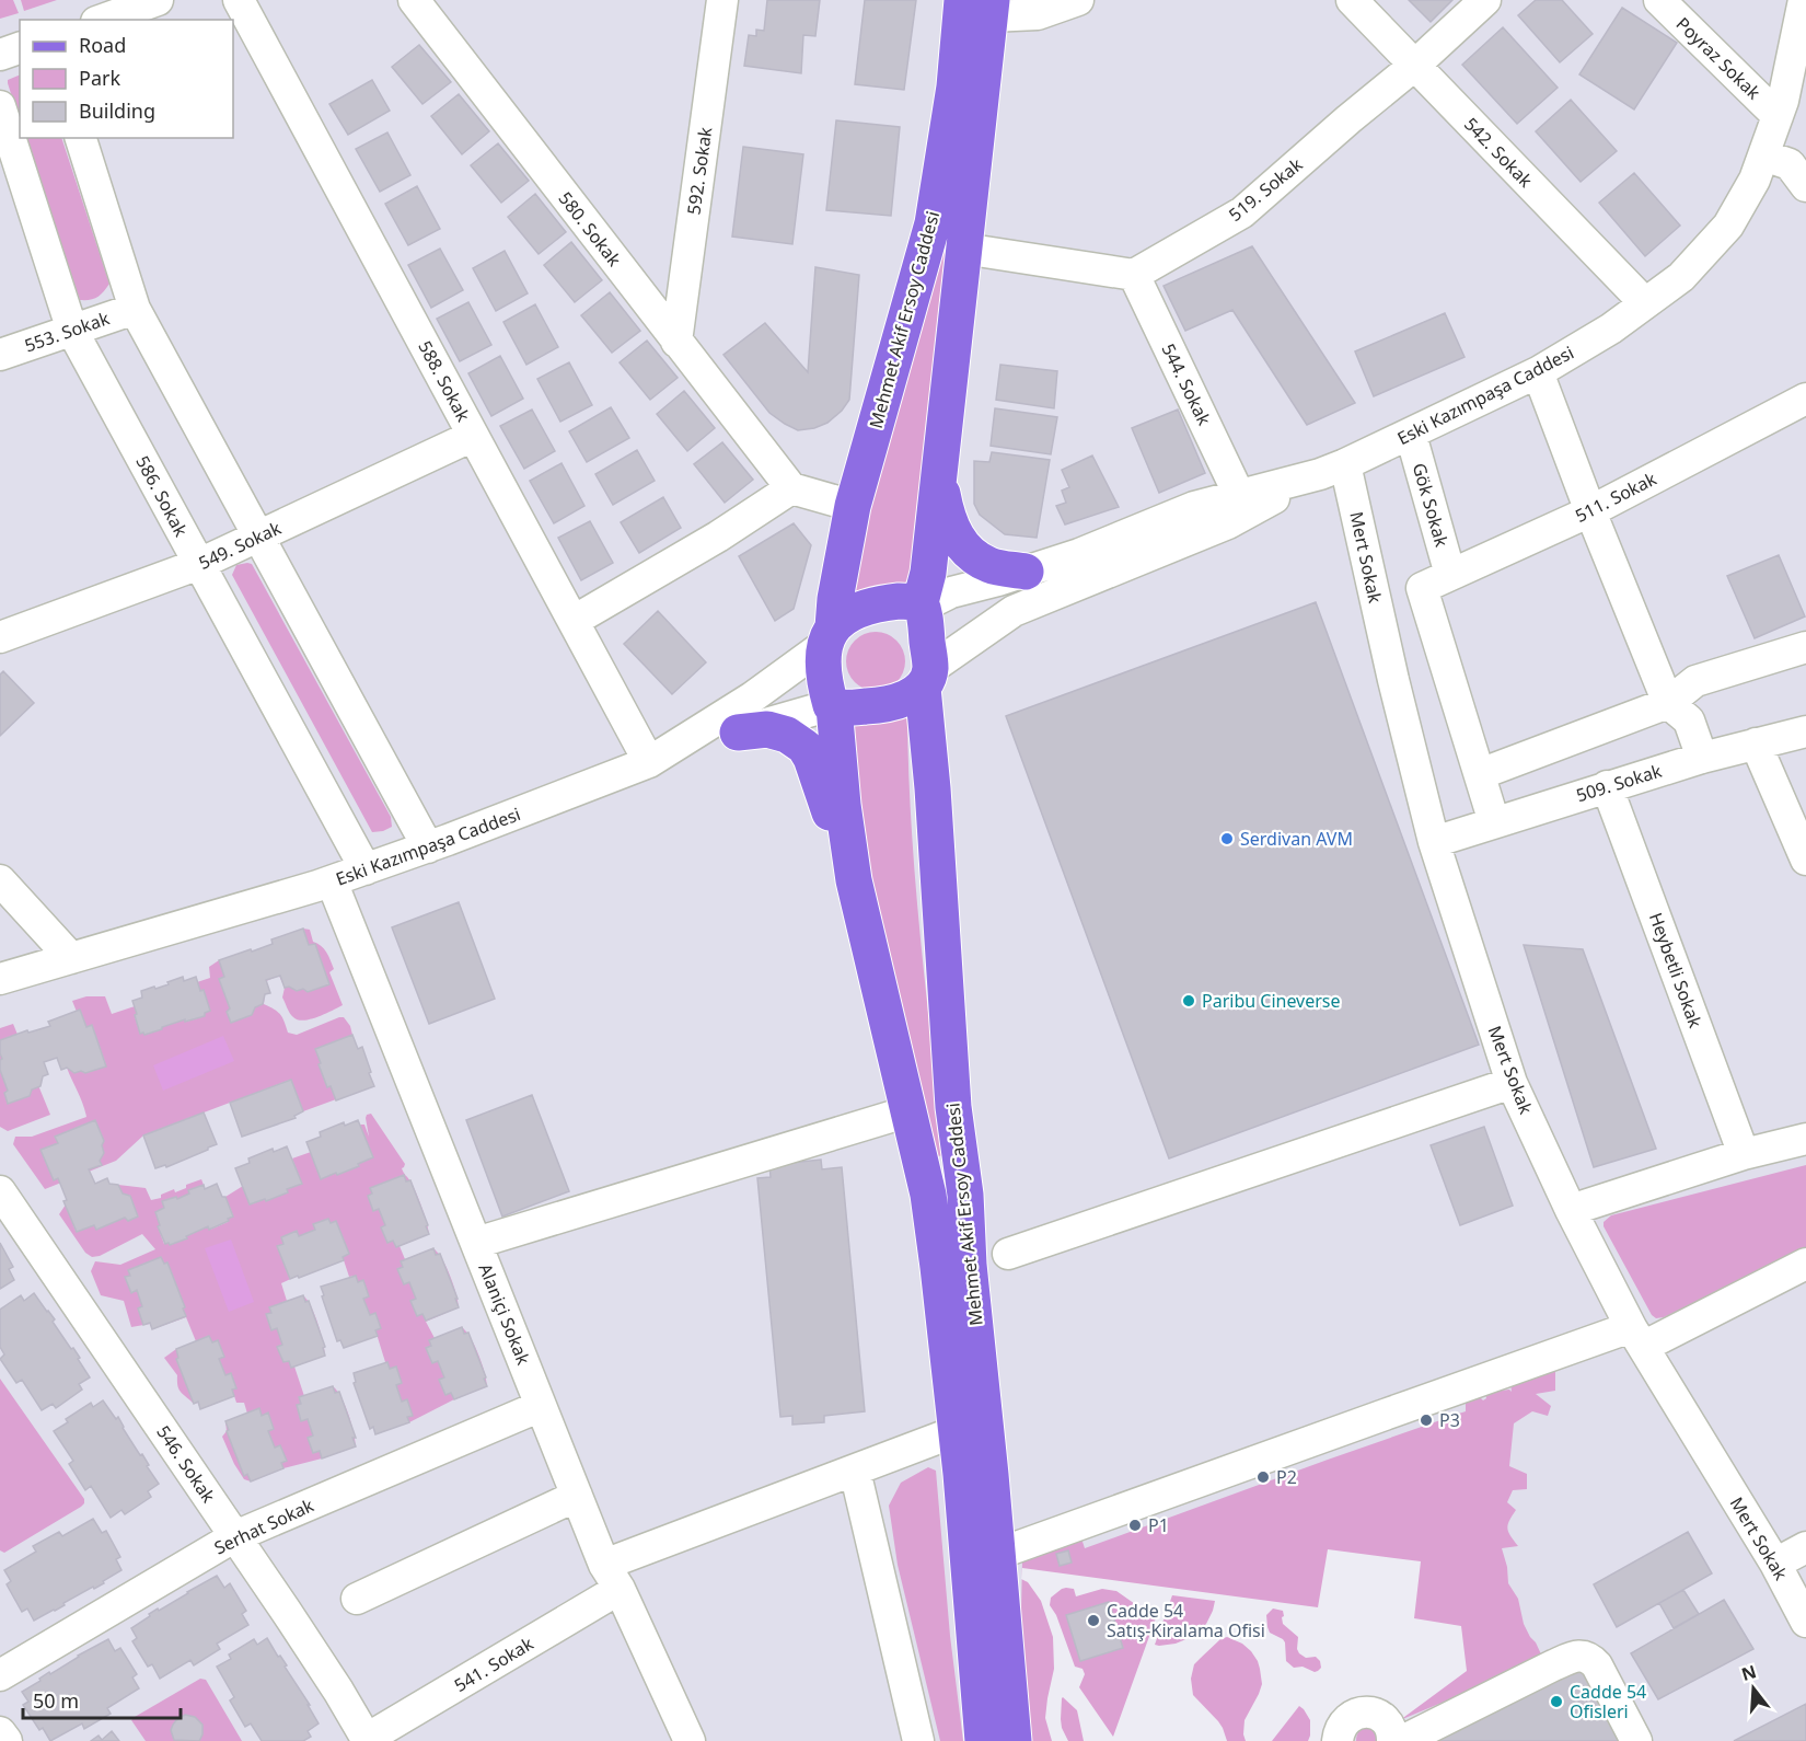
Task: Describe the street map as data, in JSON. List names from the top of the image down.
{
  "streets": {
    "main road": ["Mehmet Akif Ersoy Caddesi"],
    "street": [
      "Poyraz Sokak",
      "542. Sokak",
      "592. Sokak",
      "519. Sokak",
      "580. Sokak",
      "553. Sokak",
      "588. Sokak",
      "544. Sokak",
      "Eski Kazımpaşa Caddesi",
      "586. Sokak",
      "511. Sokak",
      "Gök Sokak",
      "549. Sokak",
      "Mert Sokak",
      "509. Sokak",
      "Heybetli Sokak",
      "Alaniçi Sokak",
      "546. Sokak",
      "Serhat Sokak",
      "541. Sokak"
    ]
  },
  "crossings": [
    ["Poyraz Sokak", "Eski Kazımpaşa Caddesi"],
    ["542. Sokak", "519. Sokak"],
    ["542. Sokak", "Eski Kazımpaşa Caddesi"],
    ["592. Sokak", "580. Sokak"],
    ["519. Sokak", "544. Sokak"],
    ["Mehmet Akif Ersoy Caddesi", "Eski Kazımpaşa Caddesi"],
    ["Mehmet Akif Ersoy Caddesi", "541. Sokak"],
    ["553. Sokak", "586. Sokak"],
    ["588. Sokak", "Eski Kazımpaşa Caddesi"],
    ["588. Sokak", "549. Sokak"],
    ["544. Sokak", "Eski Kazımpaşa Caddesi"],
    ["Eski Kazımpaşa Caddesi", "586. Sokak"],
    ["Eski Kazımpaşa Caddesi", "Gök Sokak"],
    ["Eski Kazımpaşa Caddesi", "Mert Sokak"],
    ["Eski Kazımpaşa Caddesi", "Alaniçi Sokak"],
    ["586. Sokak", "549. Sokak"],
    ["511. Sokak", "Gök Sokak"],
    ["Mert Sokak", "509. Sokak"],
    ["509. Sokak", "Heybetli Sokak"],
    ["Alaniçi Sokak", "Serhat Sokak"],
    ["Alaniçi Sokak", "541. Sokak"],
    ["546. Sokak", "Serhat Sokak"],
    ["546. Sokak", "541. Sokak"]
  ],
  "places": [
    "Serdivan AVM",
    "Paribu Cineverse",
    "P3",
    "P2",
    "P1",
    "Cadde 54 Satış-Kiralama Ofisi",
    "Cadde 54 Ofisleri"
  ],
  "legend": ["Road", "Park", "Building"],
  "scale_bar": "50 m",
  "north": "top"
}
